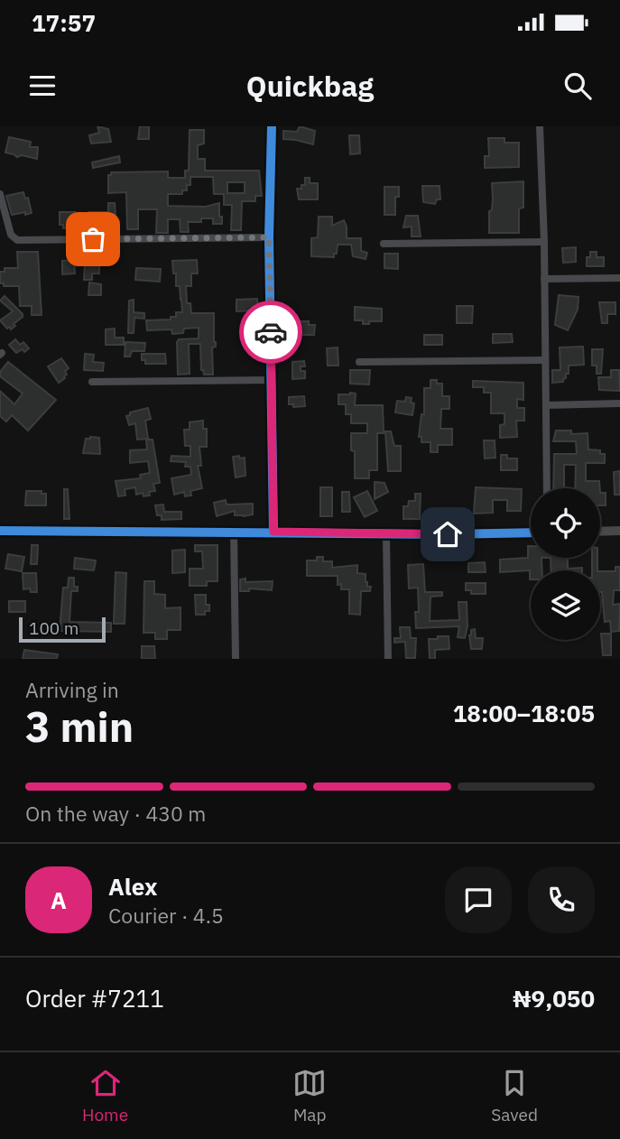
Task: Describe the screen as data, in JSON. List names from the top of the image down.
{
  "scale_bar": "100 m",
  "page": {
    "status": "17:57",
    "header": "Quickbag",
    "scale": "100 m",
    "heading": ["3 min", "Arriving in", "18:00–18:05"],
    "panel": [
      "Alex",
      "Courier · 4.5",
      "Order #7211",
      "₦9,050"
    ],
    "bar": "On the way · 430 m",
    "round": "A",
    "tabs": ["Home", "Map", "Saved"]
  }
}
